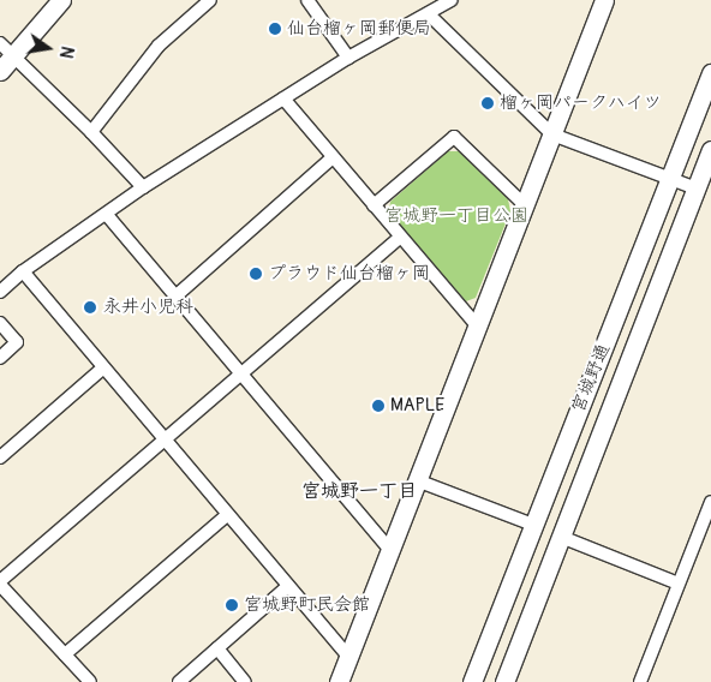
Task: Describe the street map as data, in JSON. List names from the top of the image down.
{
  "streets": {
    "street": ["宮城野通"]
  },
  "districts": ["宮城野一丁目"],
  "parks": ["宮城野一丁目公園"],
  "places": [
    "仙台榴ヶ岡郵便局",
    "榴ヶ岡パークハイツ",
    "プラウド仙台榴ヶ岡",
    "永井小児科",
    "MAPLE",
    "宮城野町民会館"
  ],
  "north": "right"
}
